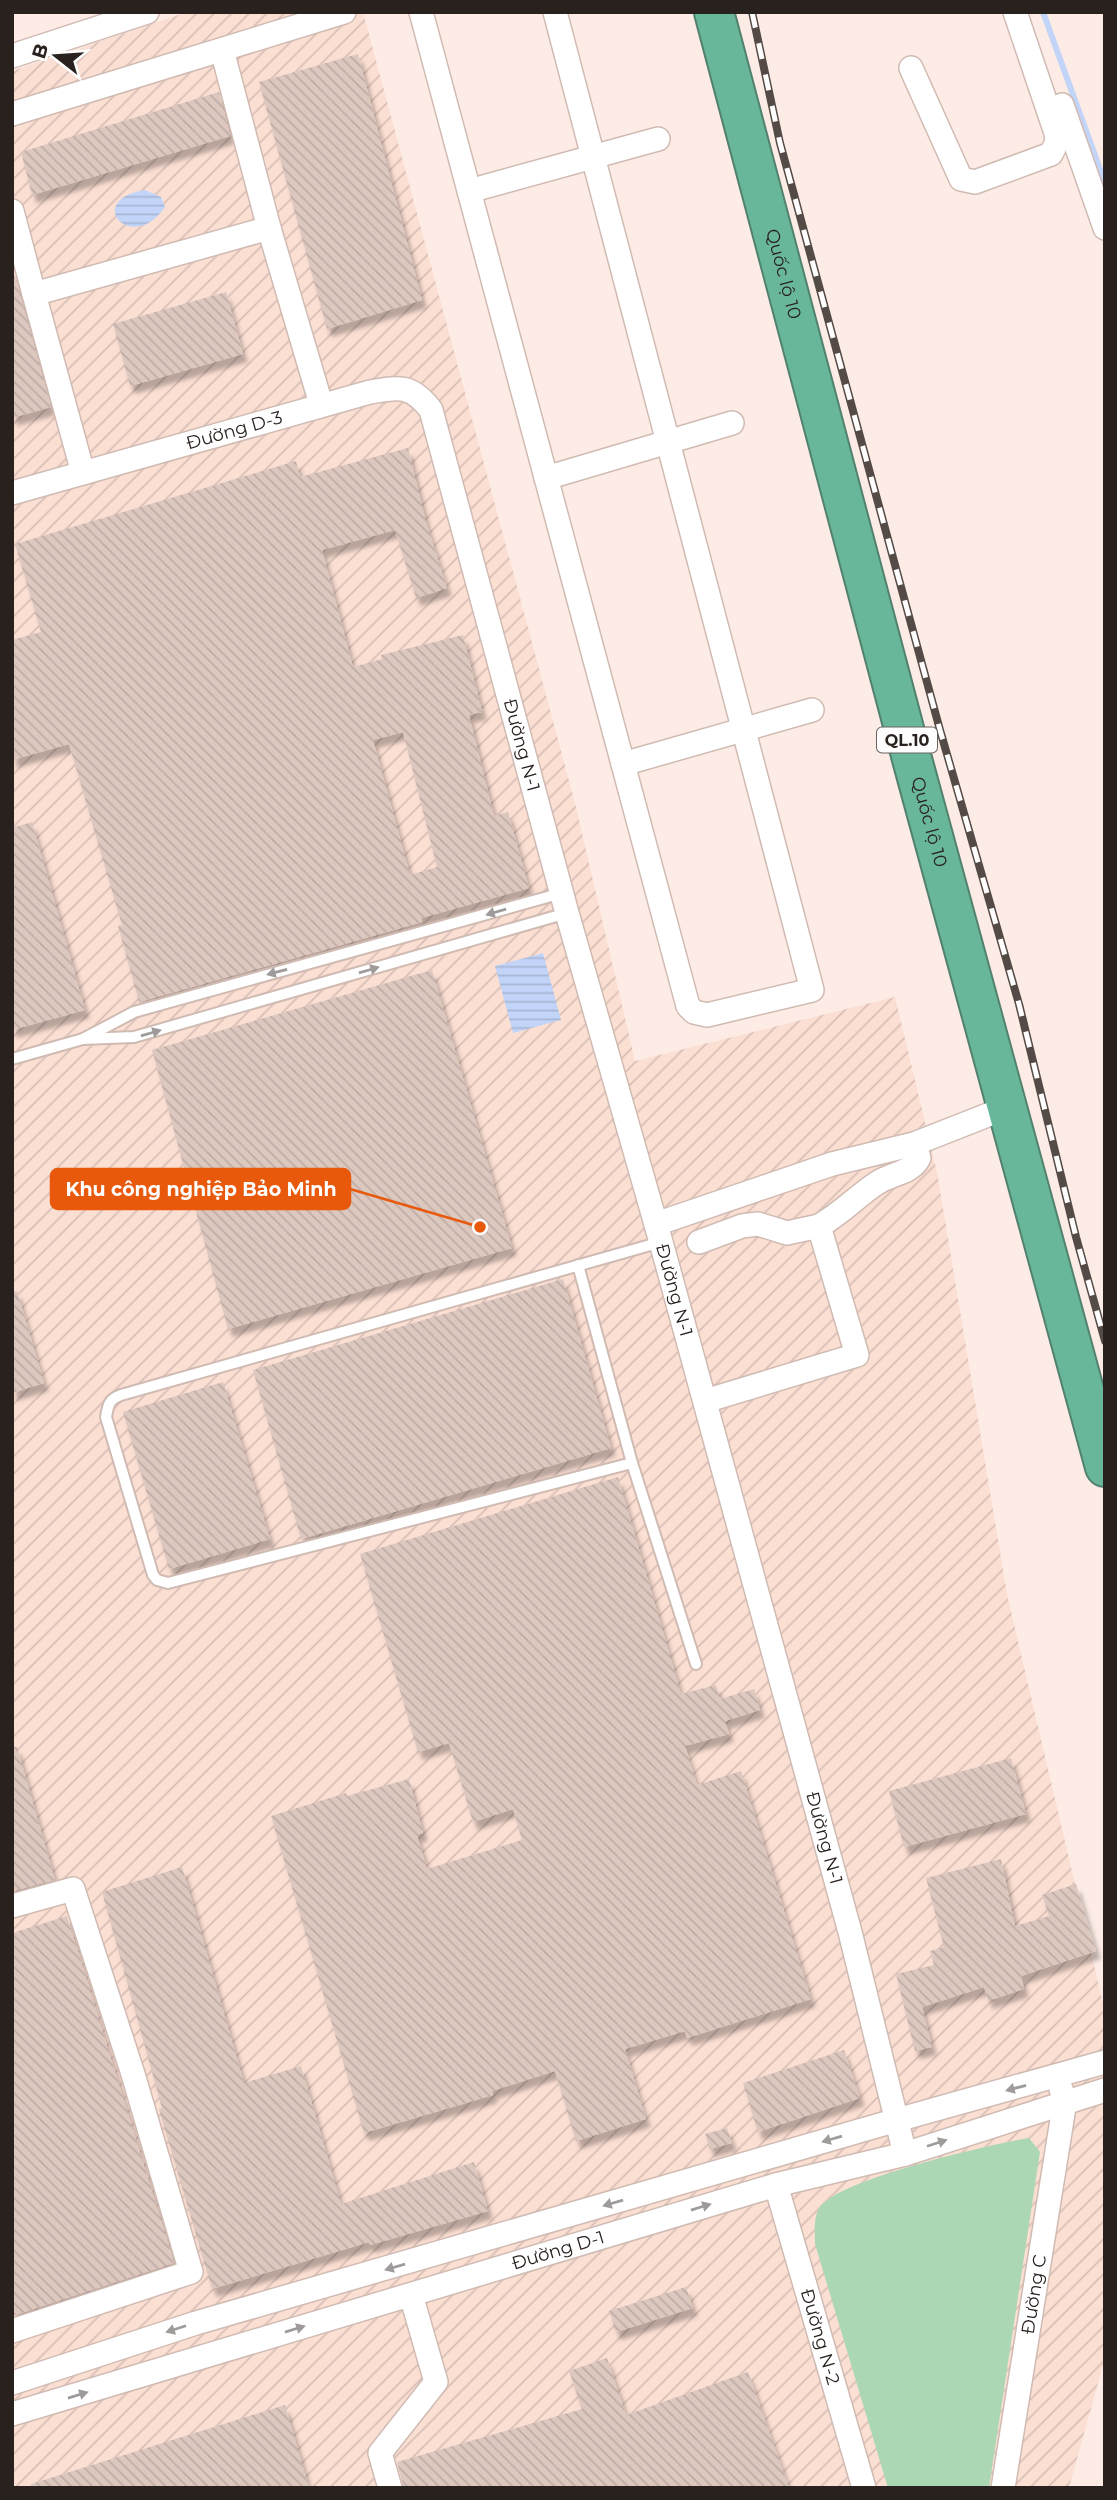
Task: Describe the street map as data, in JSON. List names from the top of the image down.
{
  "streets": {
    "highway": ["Quốc lộ 10", "QL.10"],
    "street": [
      "Đường D-3",
      "Đường N-1",
      "Đường D-1",
      "Đường C",
      "Đường N-2"
    ]
  },
  "crossings": [
    ["Đường D-3", "Đường N-1"],
    ["Đường N-1", "Đường D-1"],
    ["Đường D-1", "Đường C"],
    ["Đường D-1", "Đường N-2"]
  ],
  "places": ["Khu công nghiệp Bảo Minh"],
  "north": "left"
}
